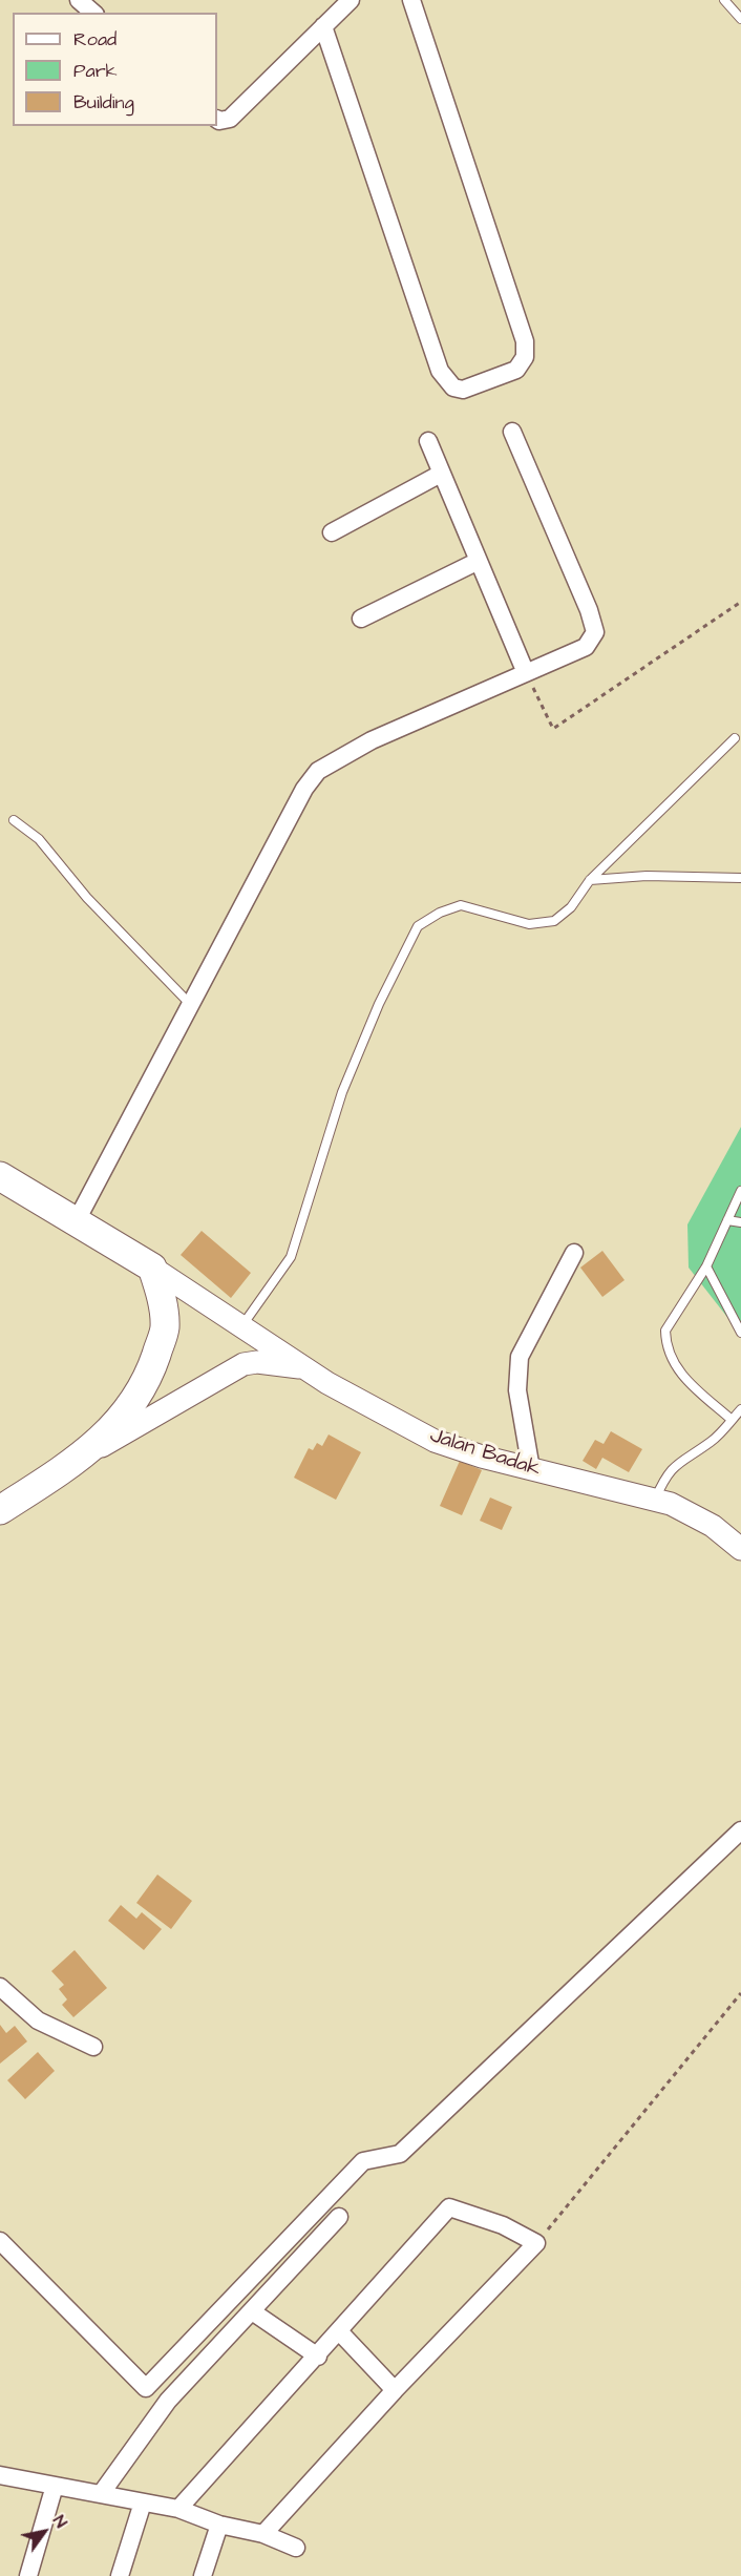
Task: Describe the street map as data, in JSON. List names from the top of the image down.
{
  "streets": {
    "street": ["Jalan Badak"]
  },
  "legend": ["Road", "Park", "Building"],
  "north": "top right"
}
